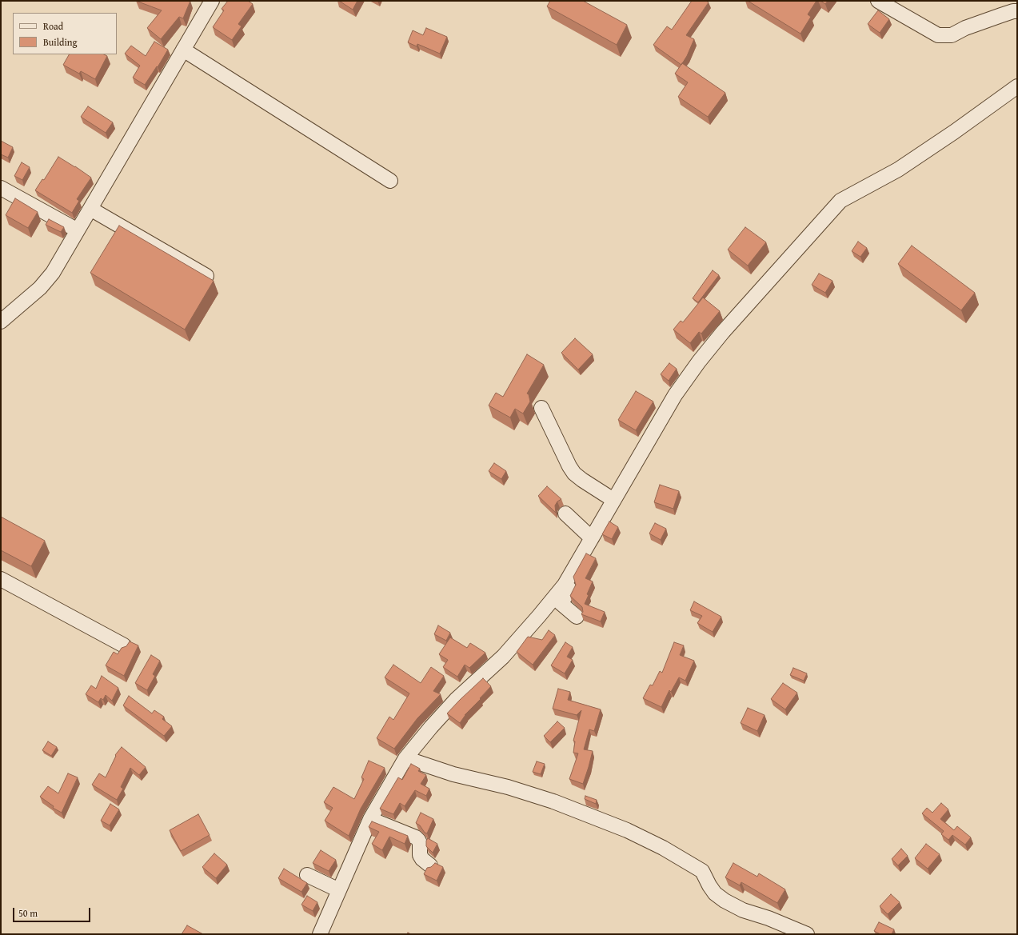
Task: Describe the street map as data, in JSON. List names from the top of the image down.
{
  "legend": ["Road", "Building"],
  "scale_bar": "50 m"
}
